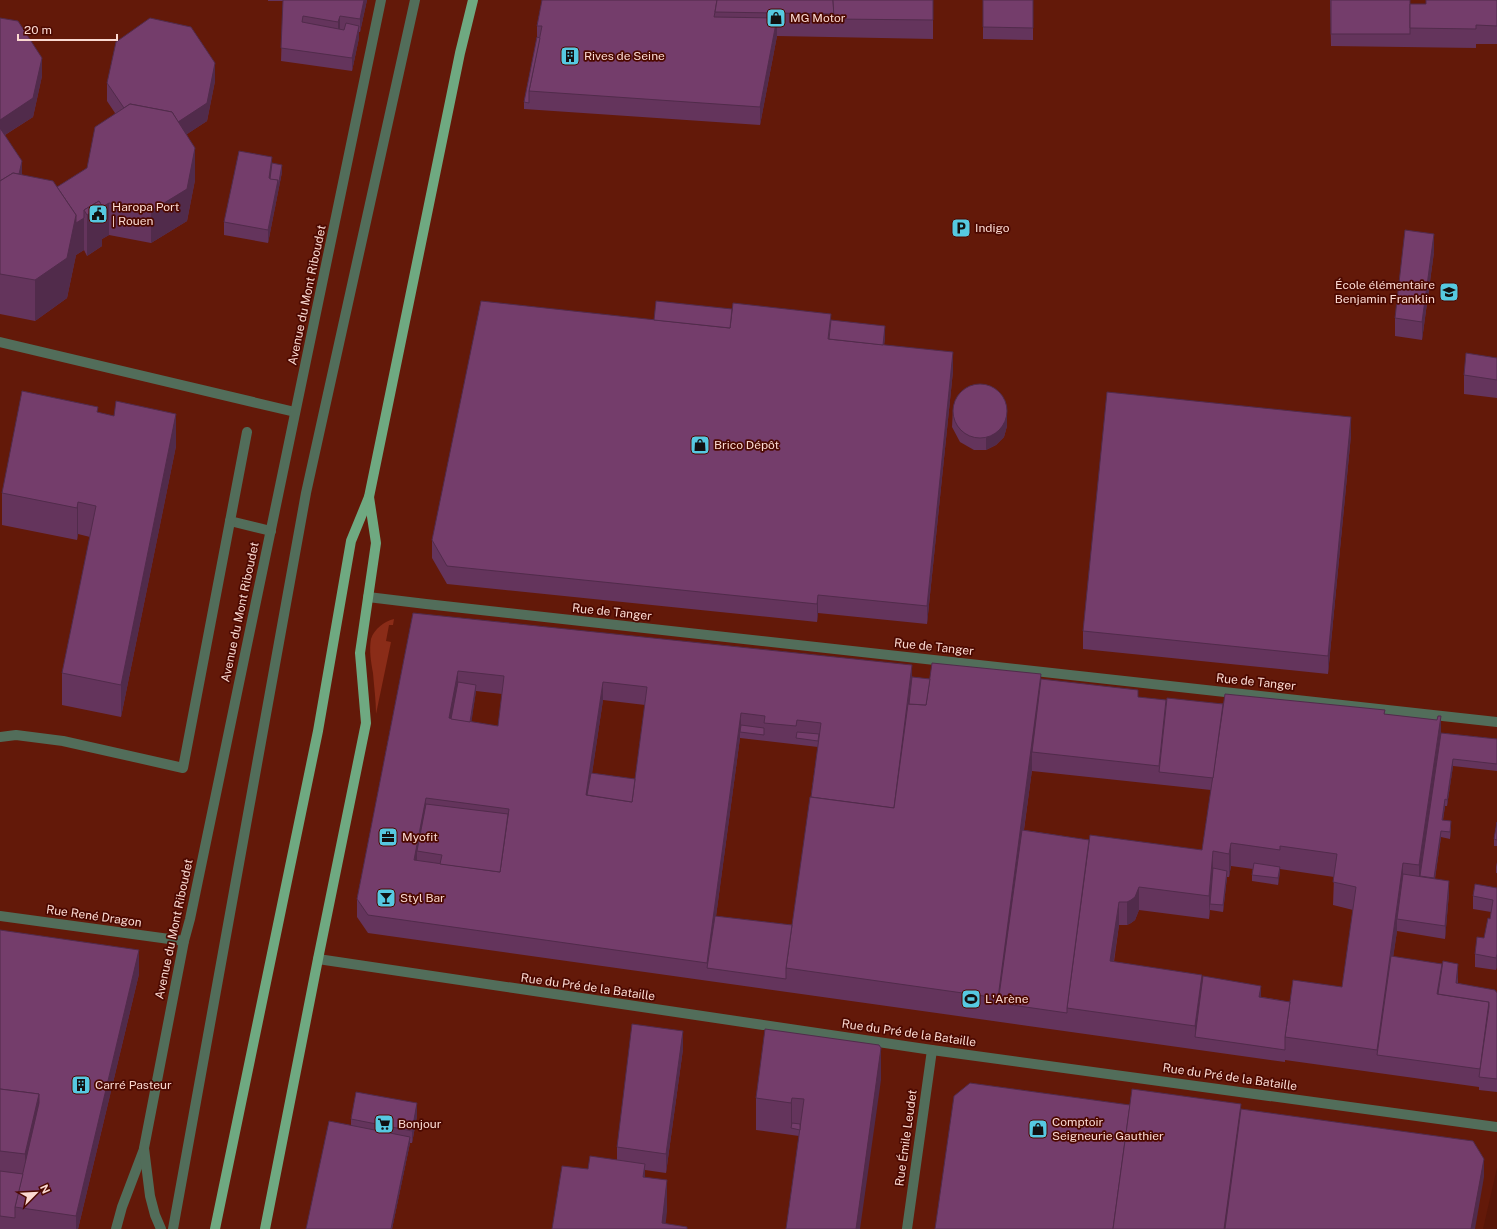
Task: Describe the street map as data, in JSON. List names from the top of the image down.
{
  "streets": {
    "street": [
      "Avenue du Mont Riboudet",
      "Rue de Tanger",
      "Rue René Dragon",
      "Rue du Pré de la Bataille",
      "Rue Émile Leudet"
    ]
  },
  "crossings": [
    ["Avenue du Mont Riboudet", "Rue René Dragon"],
    ["Rue du Pré de la Bataille", "Rue Émile Leudet"]
  ],
  "places": {
    "shop": ["MG Motor", "Brico Dépôt", "Comptoir Seigneurie Gauthier"],
    "building": ["Rives de Seine", "Carré Pasteur"],
    "public building": ["Haropa Port | Rouen"],
    "parking": ["Indigo"],
    "school or university": ["École élémentaire Benjamin Franklin"],
    "office": ["Myofit"],
    "bar": ["Styl Bar"],
    "sports": ["L'Arène"],
    "supermarket": ["Bonjour"]
  },
  "scale_bar": "20 m",
  "north": "top right"
}
